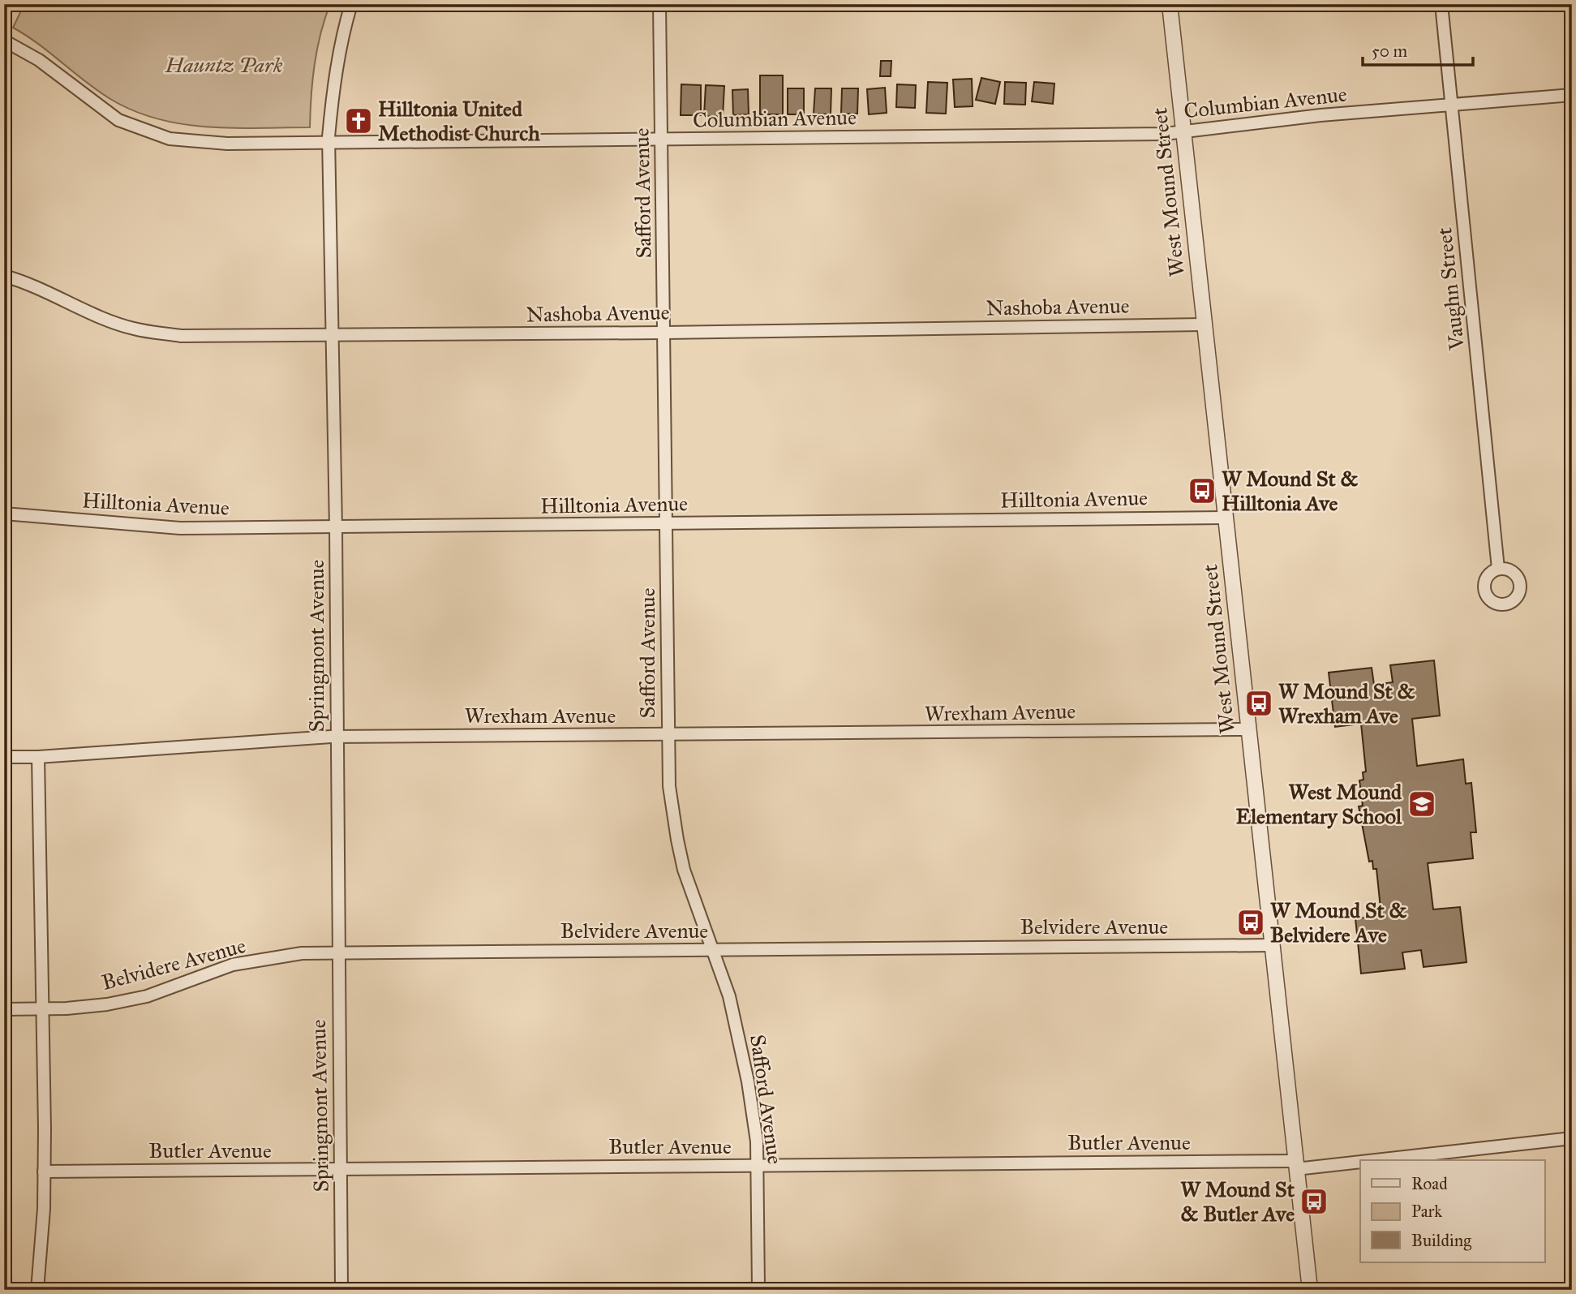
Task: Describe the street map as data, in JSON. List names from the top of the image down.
{
  "streets": {
    "street": [
      "Columbian Avenue",
      "West Mound Street",
      "Safford Avenue",
      "Vaughn Street",
      "Nashoba Avenue",
      "Hilltonia Avenue",
      "Springmont Avenue",
      "Wrexham Avenue",
      "Belvidere Avenue",
      "Butler Avenue"
    ]
  },
  "crossings": [
    ["Columbian Avenue", "West Mound Street"],
    ["Columbian Avenue", "Safford Avenue"],
    ["Columbian Avenue", "Vaughn Street"],
    ["Columbian Avenue", "Springmont Avenue"],
    ["West Mound Street", "Nashoba Avenue"],
    ["West Mound Street", "Hilltonia Avenue"],
    ["West Mound Street", "Wrexham Avenue"],
    ["West Mound Street", "Belvidere Avenue"],
    ["West Mound Street", "Butler Avenue"],
    ["Safford Avenue", "Nashoba Avenue"],
    ["Safford Avenue", "Hilltonia Avenue"],
    ["Safford Avenue", "Wrexham Avenue"],
    ["Safford Avenue", "Belvidere Avenue"],
    ["Safford Avenue", "Butler Avenue"],
    ["Nashoba Avenue", "Springmont Avenue"],
    ["Hilltonia Avenue", "Springmont Avenue"],
    ["Springmont Avenue", "Wrexham Avenue"],
    ["Springmont Avenue", "Belvidere Avenue"],
    ["Springmont Avenue", "Butler Avenue"]
  ],
  "parks": ["Hauntz Park"],
  "places": {
    "church": ["Hilltonia United Methodist Church"],
    "bus stop": [
      "W Mound St & Hilltonia Ave",
      "W Mound St & Wrexham Ave",
      "W Mound St & Belvidere Ave",
      "W Mound St & Butler Ave"
    ],
    "school or university": ["West Mound Elementary School"]
  },
  "legend": ["Road", "Park", "Building"],
  "scale_bar": "50 m"
}
